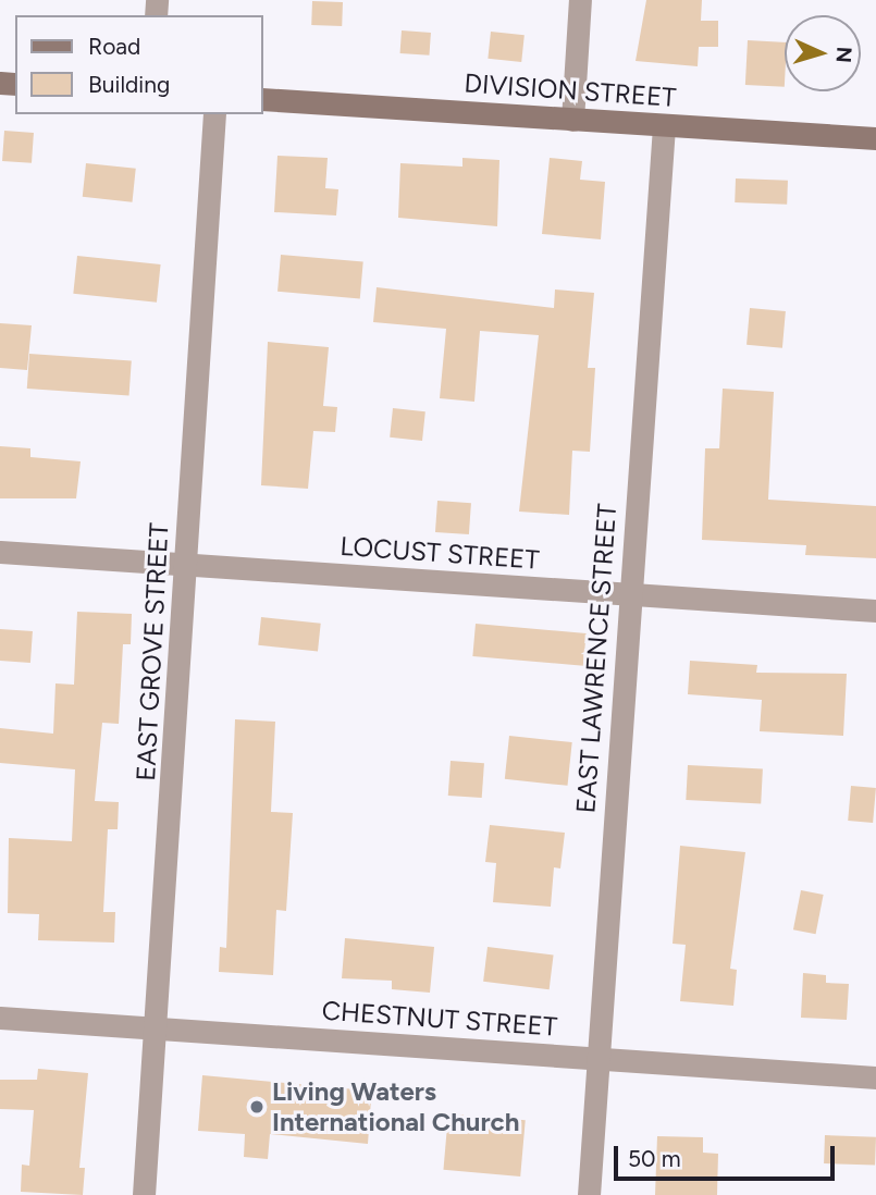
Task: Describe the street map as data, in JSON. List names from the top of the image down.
{
  "streets": {
    "street": [
      "DIVISION STREET",
      "LOCUST STREET",
      "EAST GROVE STREET",
      "EAST LAWRENCE STREET",
      "CHESTNUT STREET"
    ]
  },
  "crossings": [
    ["DIVISION STREET", "EAST LAWRENCE STREET"],
    ["LOCUST STREET", "EAST GROVE STREET"],
    ["LOCUST STREET", "EAST LAWRENCE STREET"],
    ["EAST GROVE STREET", "CHESTNUT STREET"],
    ["EAST LAWRENCE STREET", "CHESTNUT STREET"]
  ],
  "places": ["Living Waters International Church"],
  "legend": ["Road", "Building"],
  "scale_bar": "50 m",
  "north": "right"
}
